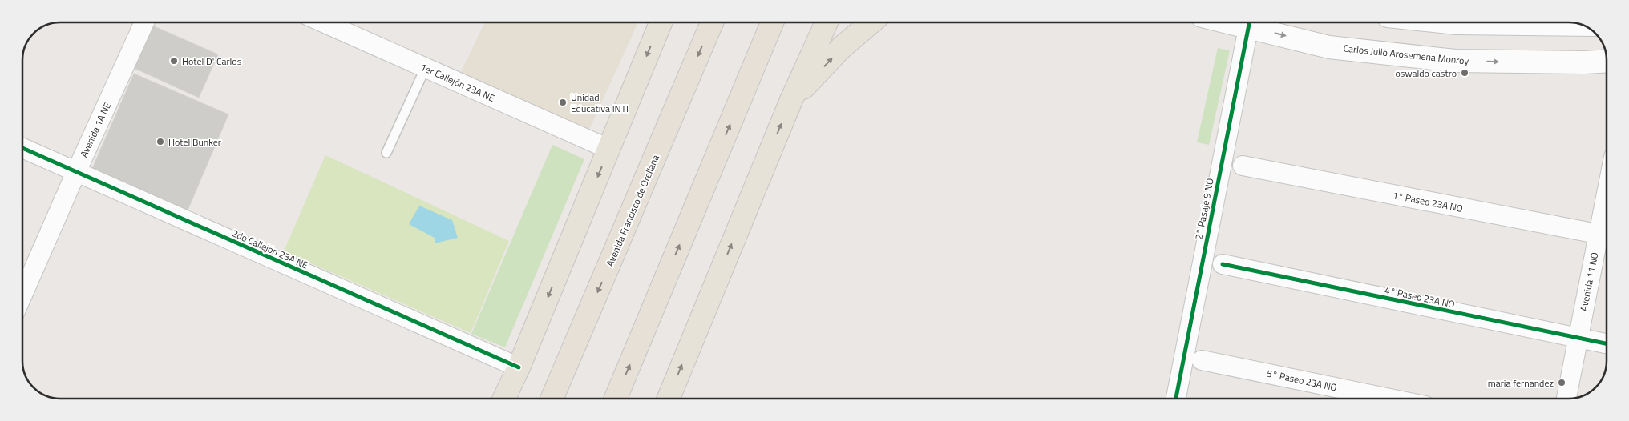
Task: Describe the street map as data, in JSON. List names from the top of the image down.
{
  "streets": {
    "highway": ["Avenida Francisco de Orellana"],
    "main road": ["Carlos Julio Arosemena Monroy"],
    "street": [
      "1er Callejón 23A NE",
      "Avenida 1A NE",
      "1° Paseo 23A NO",
      "2° Pasaje 9 NO",
      "2do Callejón 23A NE",
      "Avenida 11 NO",
      "4° Paseo 23A NO",
      "5° Paseo 23A NO"
    ]
  },
  "crossings": [
    ["Avenida 1A NE", "2do Callejón 23A NE"],
    ["1° Paseo 23A NO", "Avenida 11 NO"],
    ["Avenida 11 NO", "4° Paseo 23A NO"]
  ],
  "places": [
    "Hotel D' Carlos",
    "oswaldo castro",
    "Unidad Educativa INTI",
    "Hotel Bunker",
    "maria fernandez"
  ]
}
